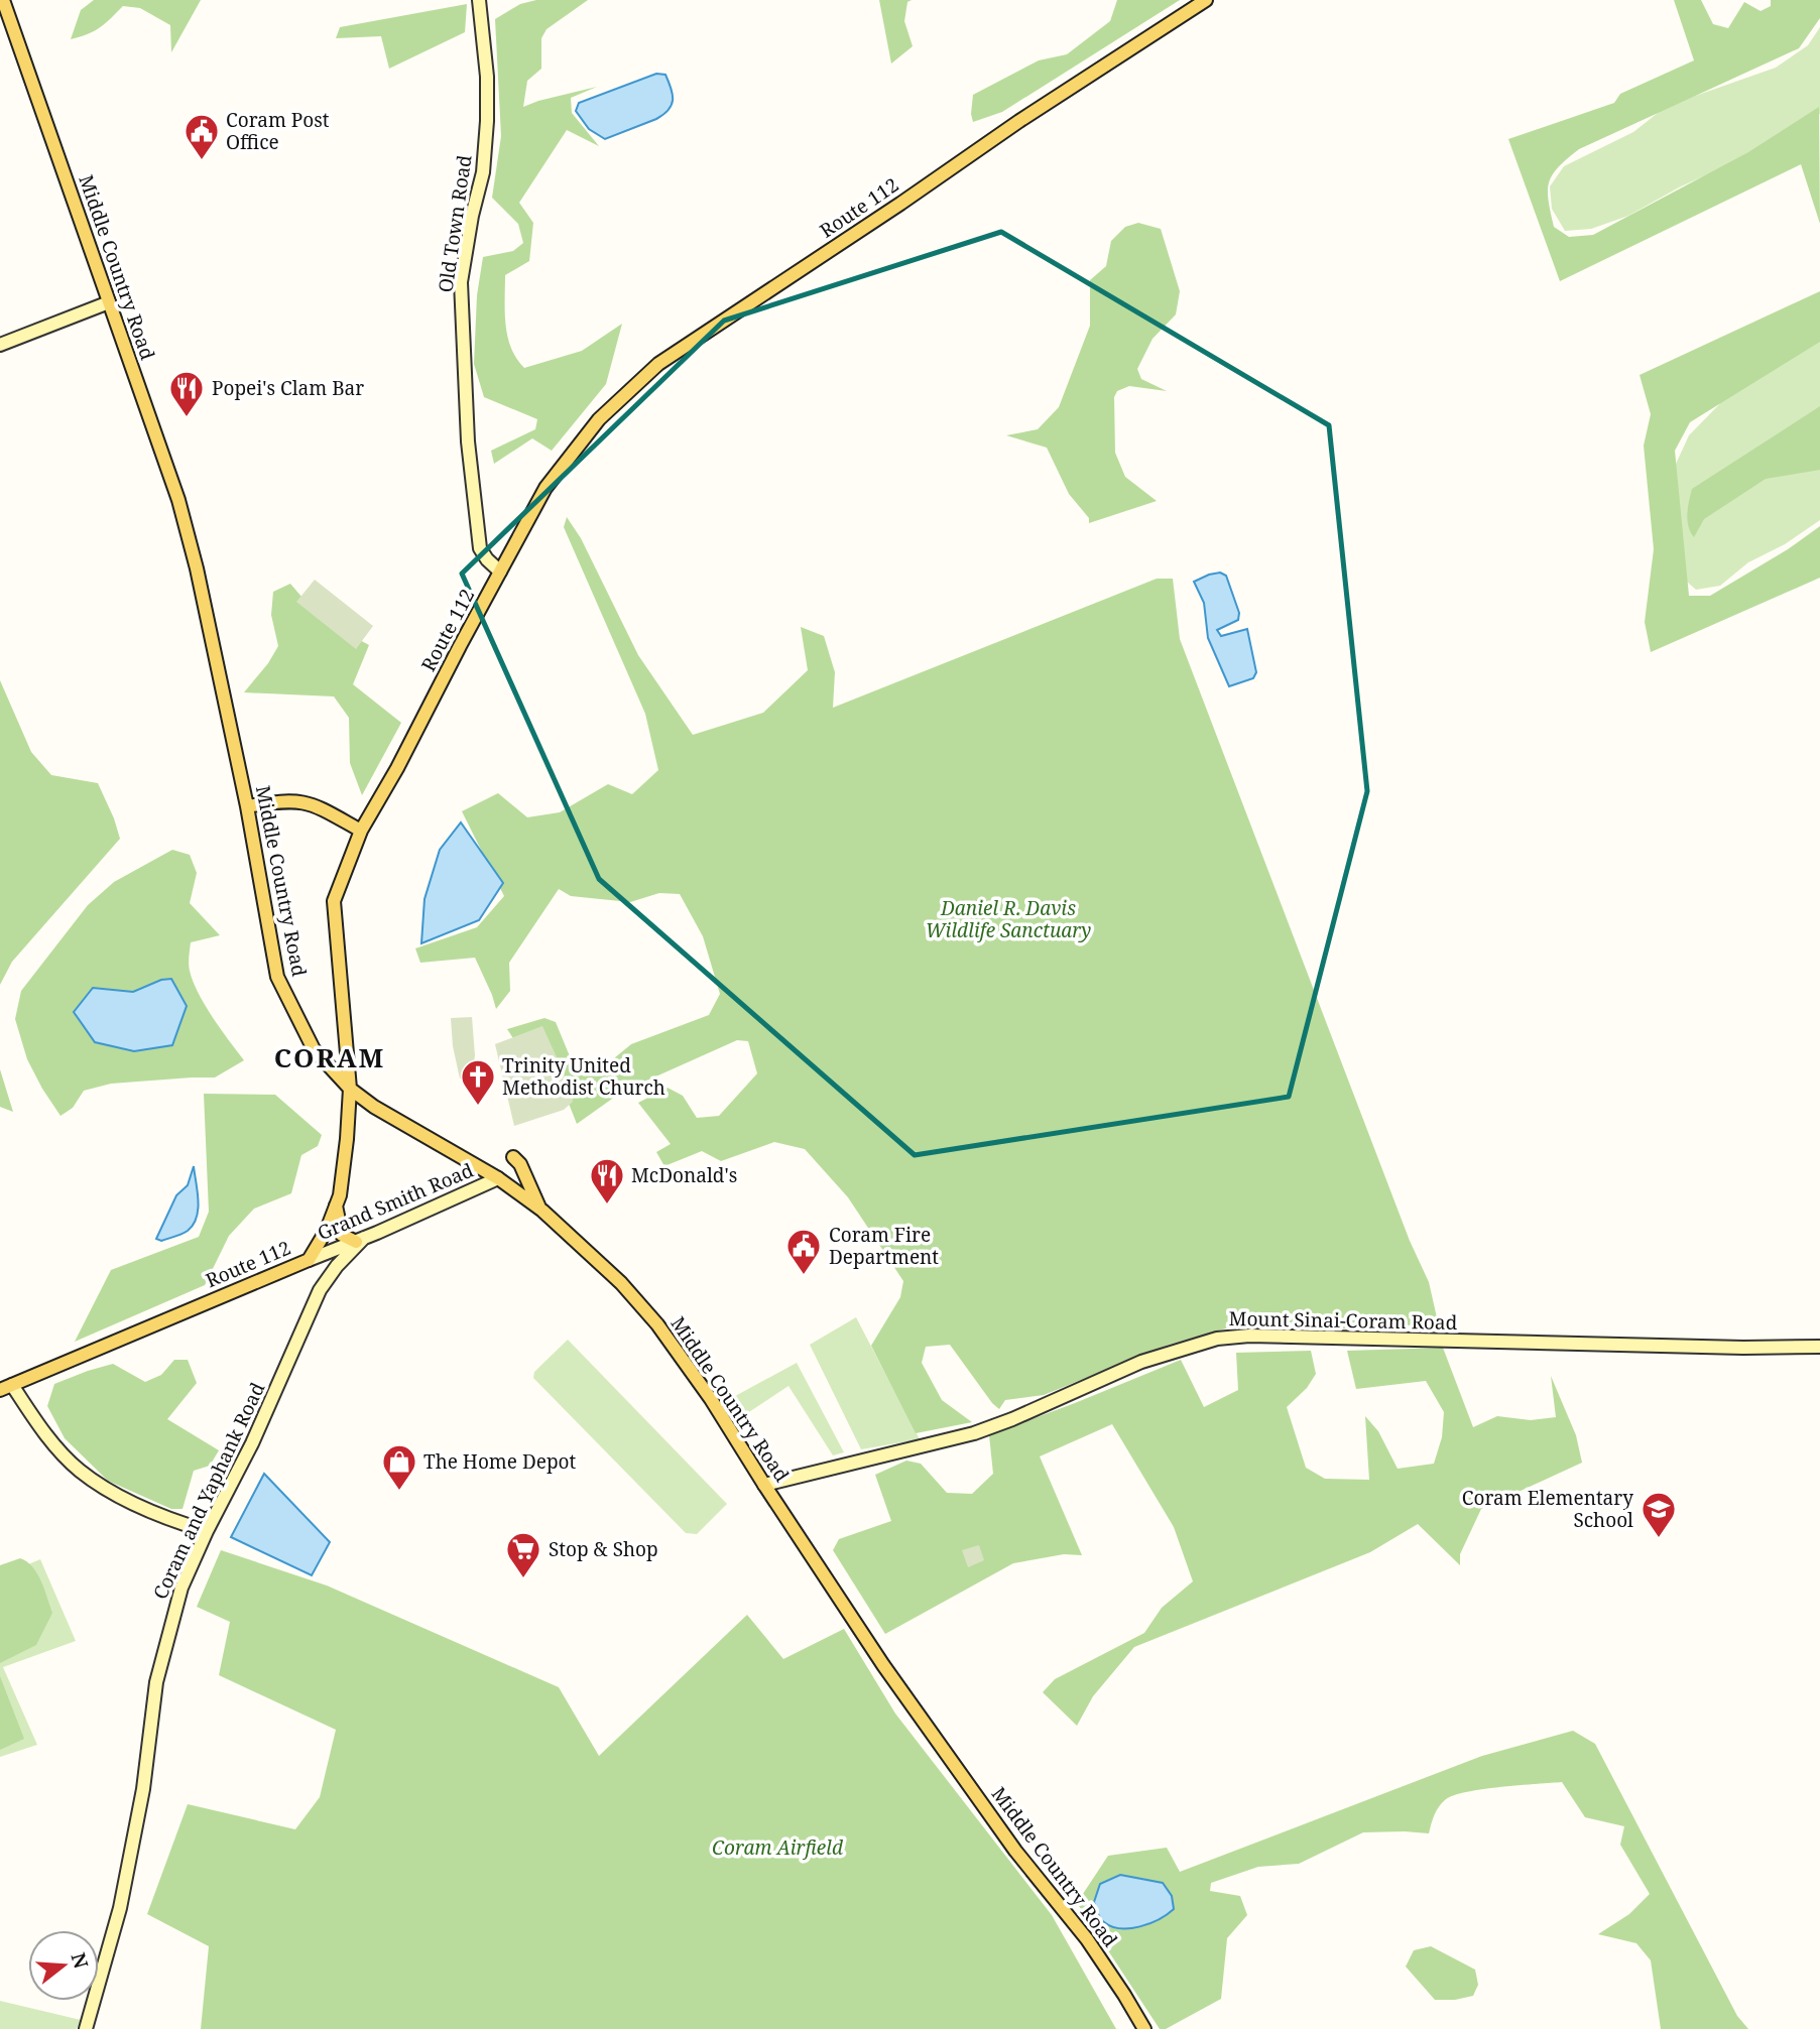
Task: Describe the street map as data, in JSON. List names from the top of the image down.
{
  "streets": {
    "main road": [
      "Route 112",
      "Old Town Road",
      "Middle Country Road",
      "Grand Smith Road",
      "Mount Sinai-Coram Road",
      "Coram and Yaphank Road"
    ]
  },
  "crossings": [
    ["Route 112", "Old Town Road"],
    ["Route 112", "Middle Country Road"],
    ["Route 112", "Grand Smith Road"],
    ["Middle Country Road", "Grand Smith Road"],
    ["Middle Country Road", "Mount Sinai-Coram Road"],
    ["Grand Smith Road", "Coram and Yaphank Road"]
  ],
  "districts": ["CORAM"],
  "parks": ["Daniel R. Davis Wildlife Sanctuary", "Coram Airfield"],
  "places": {
    "public building": ["Coram Post Office", "Coram Fire Department"],
    "restaurant": ["Popei's Clam Bar", "McDonald's"],
    "church": ["Trinity United Methodist Church"],
    "shop": ["The Home Depot"],
    "school or university": ["Coram Elementary School"],
    "supermarket": ["Stop & Shop"]
  },
  "north": "right"
}
